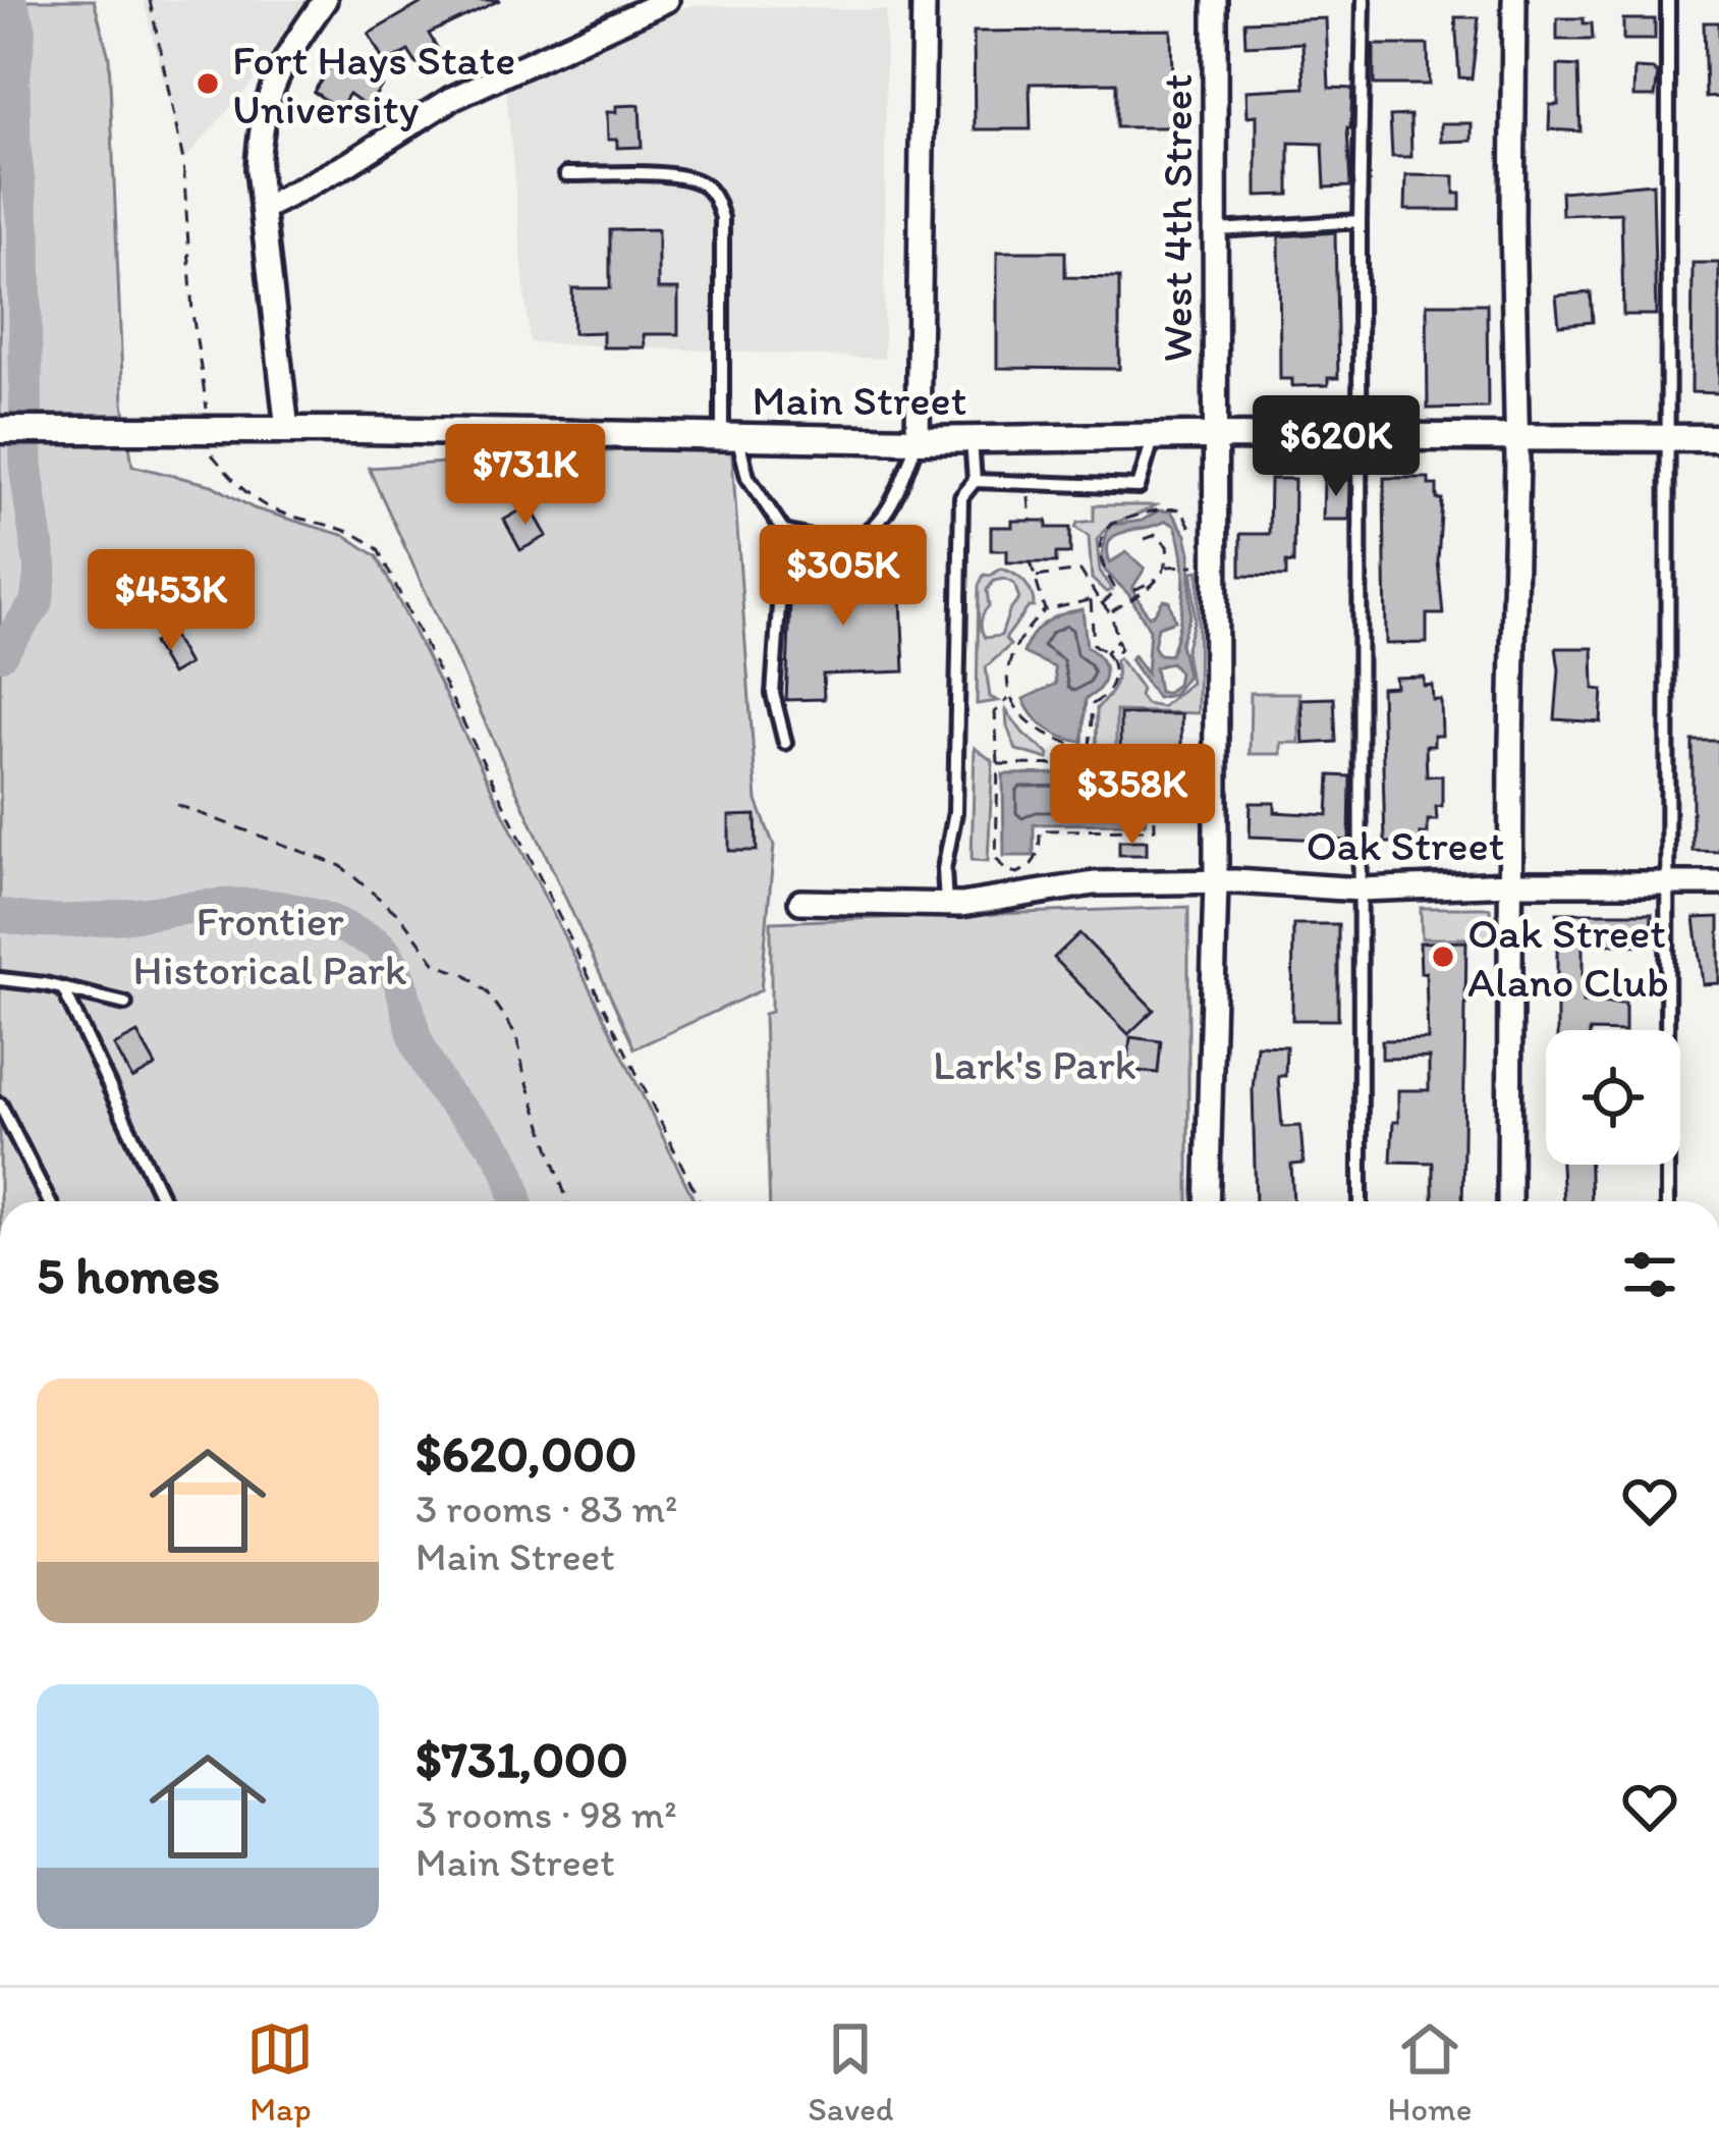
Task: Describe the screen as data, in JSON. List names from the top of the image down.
{
  "streets": {
    "street": ["West 4th Street", "Main Street", "Oak Street"]
  },
  "crossings": [
    ["West 4th Street", "Main Street"],
    ["West 4th Street", "Oak Street"]
  ],
  "parks": ["Frontier Historical Park", "Lark's Park"],
  "places": ["Fort Hays State University", "Oak Street Alano Club"],
  "page": {
    "price": [
      "$620K",
      "$731K",
      "$305K",
      "$453K",
      "$358K"
    ],
    "heading": "5 homes",
    "list": [
      {
        "name": "$620,000",
        "note": "3 rooms · 83 m² · Main Street"
      },
      {
        "name": "$731,000",
        "note": "3 rooms · 98 m² · Main Street"
      }
    ],
    "tabs": ["Map", "Saved", "Home"]
  }
}
